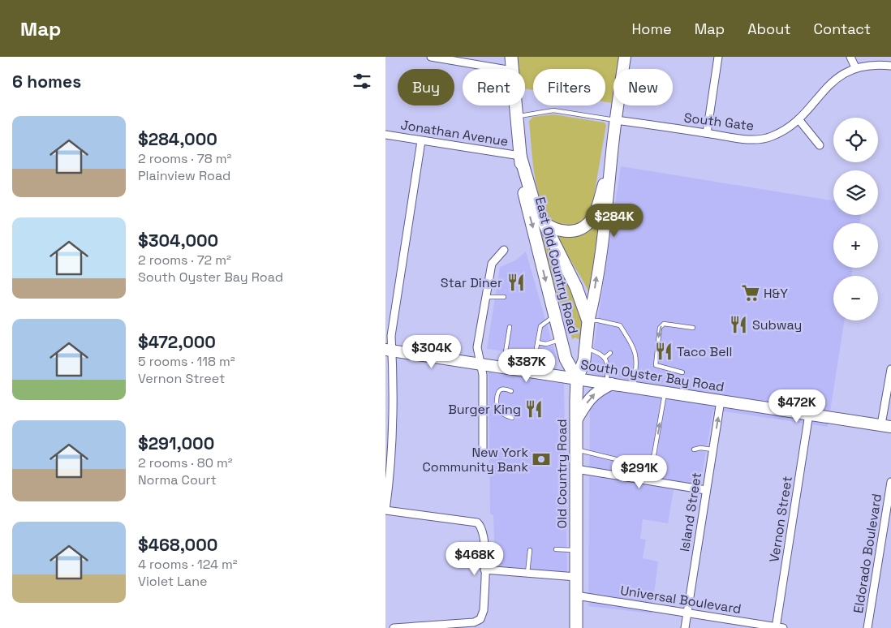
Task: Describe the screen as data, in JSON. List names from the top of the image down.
{
  "streets": {
    "main road": ["East Old Country Road", "South Oyster Bay Road", "Old Country Road"],
    "street": [
      "South Gate",
      "Jonathan Avenue",
      "Island Street",
      "Vernon Street",
      "Eldorado Boulevard",
      "Universal Boulevard"
    ]
  },
  "crossings": [
    ["Jonathan Avenue", "East Old Country Road"],
    ["East Old Country Road", "South Oyster Bay Road"],
    ["East Old Country Road", "Old Country Road"],
    ["South Oyster Bay Road", "Old Country Road"],
    ["South Oyster Bay Road", "Island Street"],
    ["South Oyster Bay Road", "Vernon Street"],
    ["Old Country Road", "Universal Boulevard"],
    ["Island Street", "Universal Boulevard"],
    ["Vernon Street", "Universal Boulevard"]
  ],
  "places": {
    "restaurant": [
      "Star Diner",
      "Subway",
      "Taco Bell",
      "Burger King"
    ],
    "supermarket": ["H&Y"],
    "bank": ["New York Community Bank"]
  },
  "page": {
    "header": "Map",
    "nav": [
      "Home",
      "Map",
      "About",
      "Contact"
    ],
    "heading": "6 homes",
    "chip": [
      "Buy",
      "Rent",
      "Filters",
      "New"
    ],
    "list": [
      {
        "name": "$284,000",
        "note": "2 rooms · 78 m² · Plainview Road"
      },
      {
        "name": "$304,000",
        "note": "2 rooms · 72 m² · South Oyster Bay Road"
      },
      {
        "name": "$472,000",
        "note": "5 rooms · 118 m² · Vernon Street"
      },
      {
        "name": "$291,000",
        "note": "2 rooms · 80 m² · Norma Court"
      },
      {
        "name": "$468,000",
        "note": "4 rooms · 124 m² · Violet Lane"
      }
    ],
    "map_buttons": ["+", "−"],
    "price": [
      "$284K",
      "$304K",
      "$387K",
      "$472K",
      "$291K",
      "$468K"
    ]
  }
}
